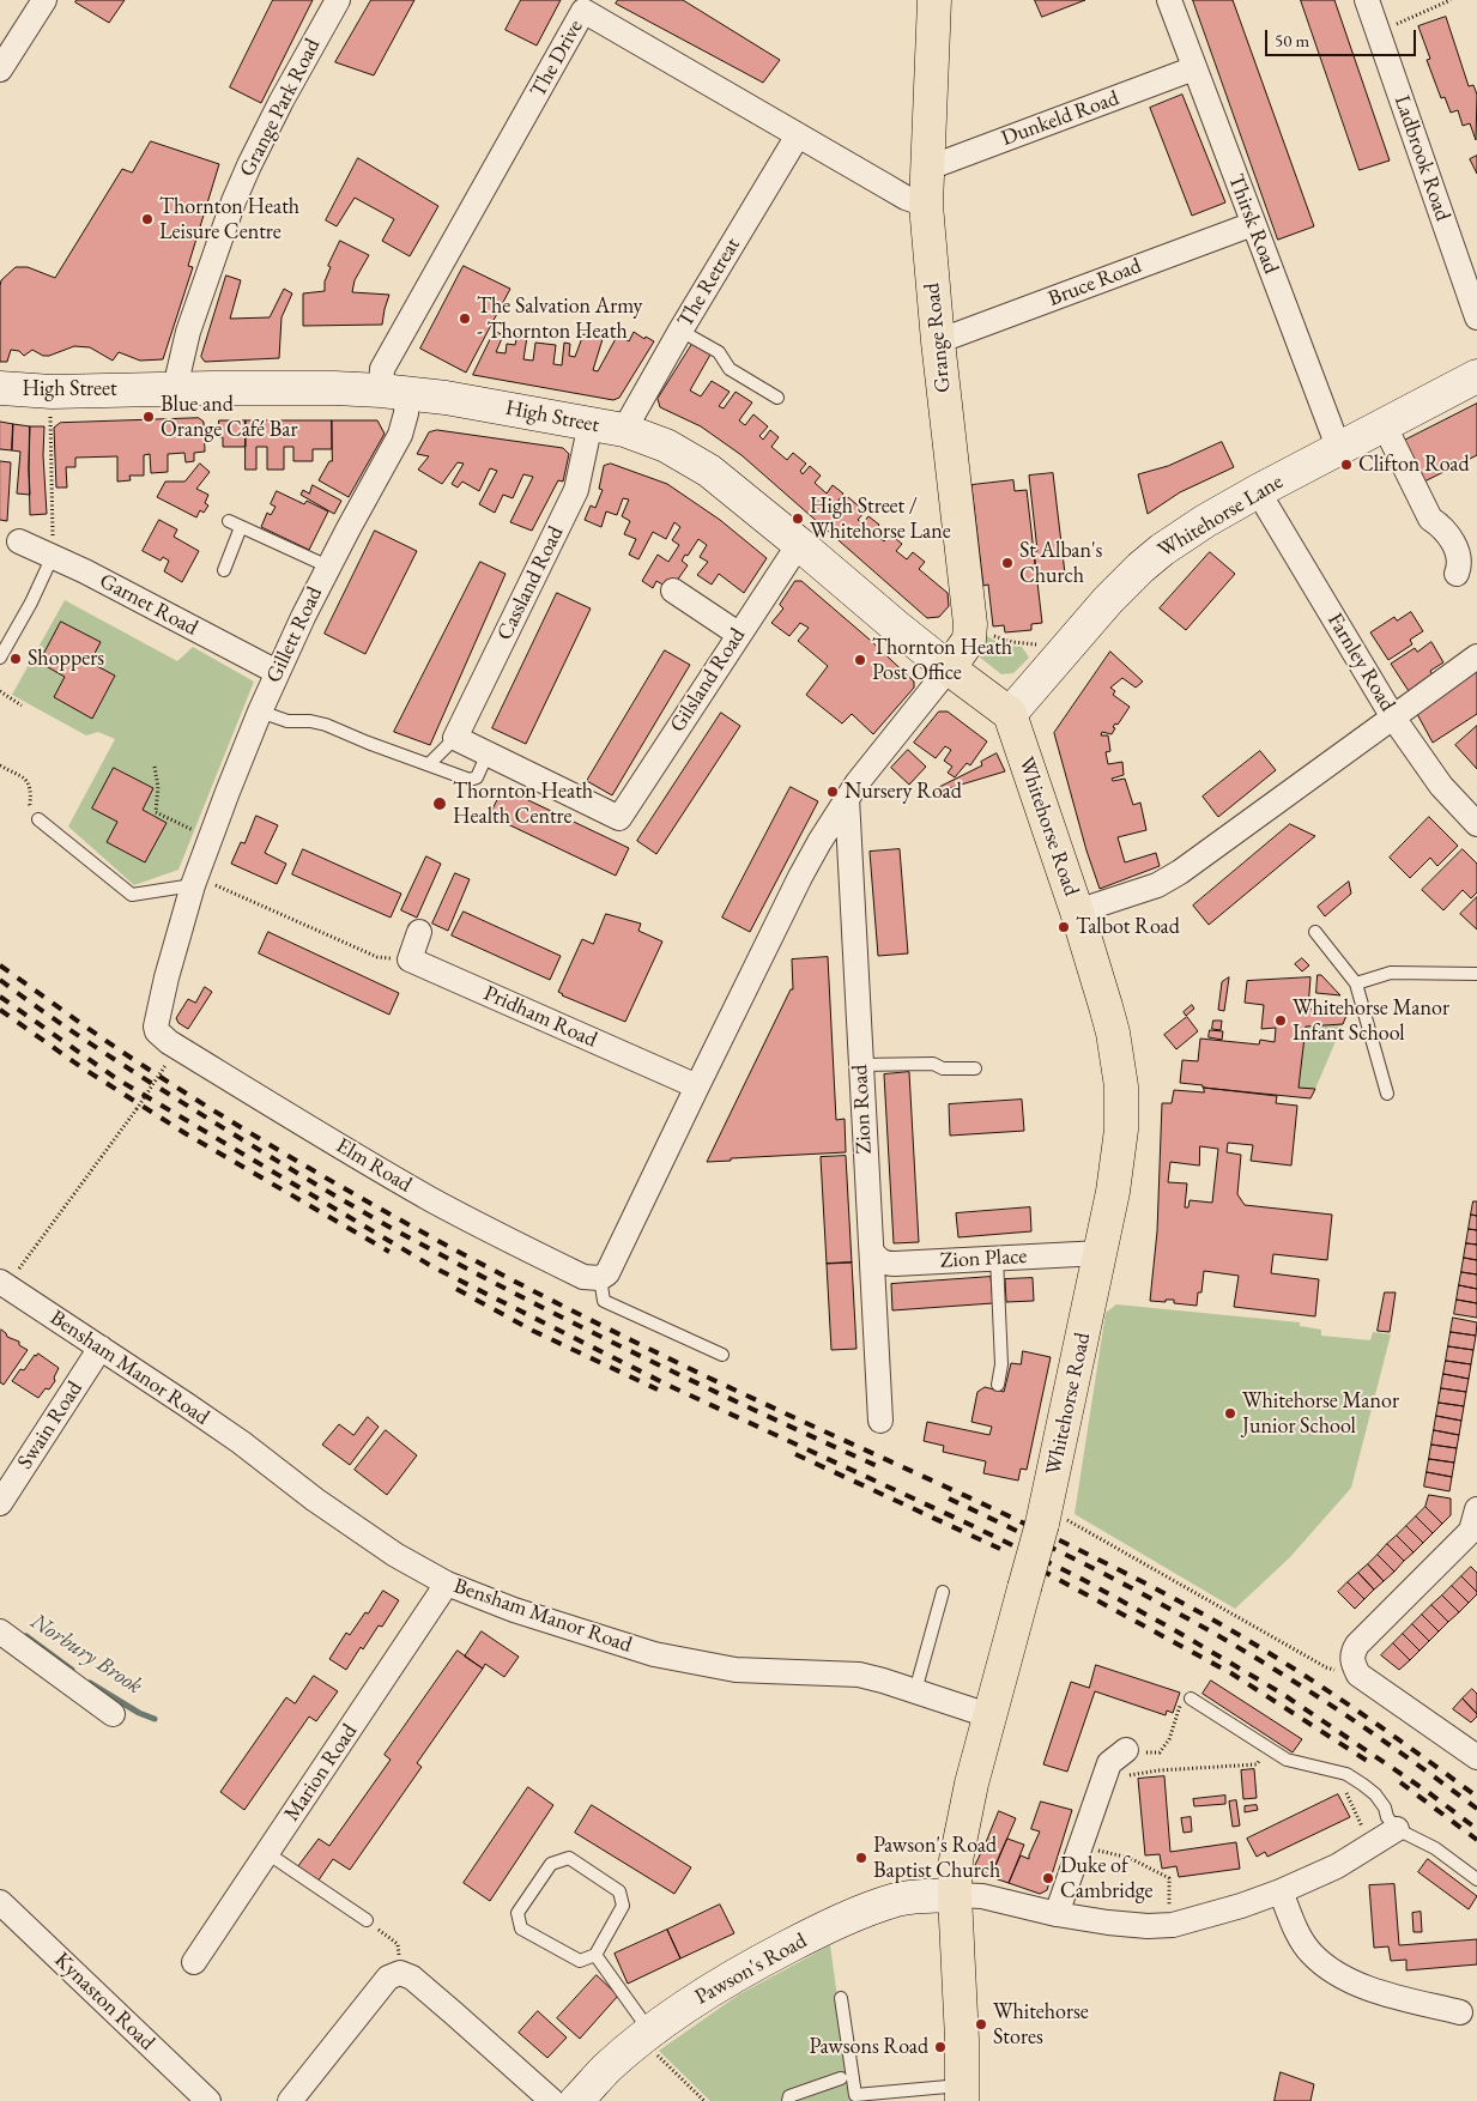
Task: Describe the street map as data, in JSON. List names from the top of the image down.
{
  "streets": {
    "main road": [
      "Grange Road",
      "High Street",
      "Whitehorse Lane",
      "Whitehorse Road",
      "Pawson's Road"
    ],
    "street": [
      "The Drive",
      "Grange Park Road",
      "Dunkeld Road",
      "Ladbrook Road",
      "Thirsk Road",
      "The Retreat",
      "Bruce Road",
      "Cassland Road",
      "Garnet Road",
      "Gillett Road",
      "Farnley Road",
      "Gilsland Road",
      "Pridham Road",
      "Zion Road",
      "Elm Road",
      "Zion Place",
      "Bensham Manor Road",
      "Swain Road",
      "Marion Road",
      "Kynaston Road"
    ]
  },
  "crossings": [
    ["The Drive", "The Retreat"],
    ["The Drive", "Grange Road"],
    ["The Drive", "High Street"],
    ["The Drive", "Gillett Road"],
    ["Grange Park Road", "High Street"],
    ["Dunkeld Road", "Thirsk Road"],
    ["Dunkeld Road", "Grange Road"],
    ["Thirsk Road", "Bruce Road"],
    ["Thirsk Road", "Whitehorse Lane"],
    ["The Retreat", "High Street"],
    ["Bruce Road", "Grange Road"],
    ["Grange Road", "High Street"],
    ["High Street", "Whitehorse Lane"],
    ["High Street", "Cassland Road"],
    ["High Street", "Gillett Road"],
    ["High Street", "Gilsland Road"],
    ["High Street", "Whitehorse Road"],
    ["Whitehorse Lane", "Farnley Road"],
    ["Whitehorse Lane", "Whitehorse Road"],
    ["Garnet Road", "Gillett Road"],
    ["Gillett Road", "Elm Road"],
    ["Whitehorse Road", "Zion Place"],
    ["Whitehorse Road", "Bensham Manor Road"],
    ["Whitehorse Road", "Pawson's Road"],
    ["Zion Road", "Zion Place"],
    ["Bensham Manor Road", "Swain Road"],
    ["Bensham Manor Road", "Marion Road"]
  ],
  "water": ["Norbury Brook"],
  "places": [
    "Thornton Heath Leisure Centre",
    "The Salvation Army - Thornton Heath",
    "Blue and Orange Café Bar",
    "Clifton Road",
    "High Street / Whitehorse Lane",
    "St Alban's Church",
    "Shoppers",
    "Thornton Heath Post Office",
    "Nursery Road",
    "Thornton Heath Health Centre",
    "Talbot Road",
    "Whitehorse Manor Infant School",
    "Whitehorse Manor Junior School",
    "Pawson's Road Baptist Church",
    "Duke of Cambridge",
    "Whitehorse Stores",
    "Pawsons Road"
  ],
  "scale_bar": "50 m"
}
